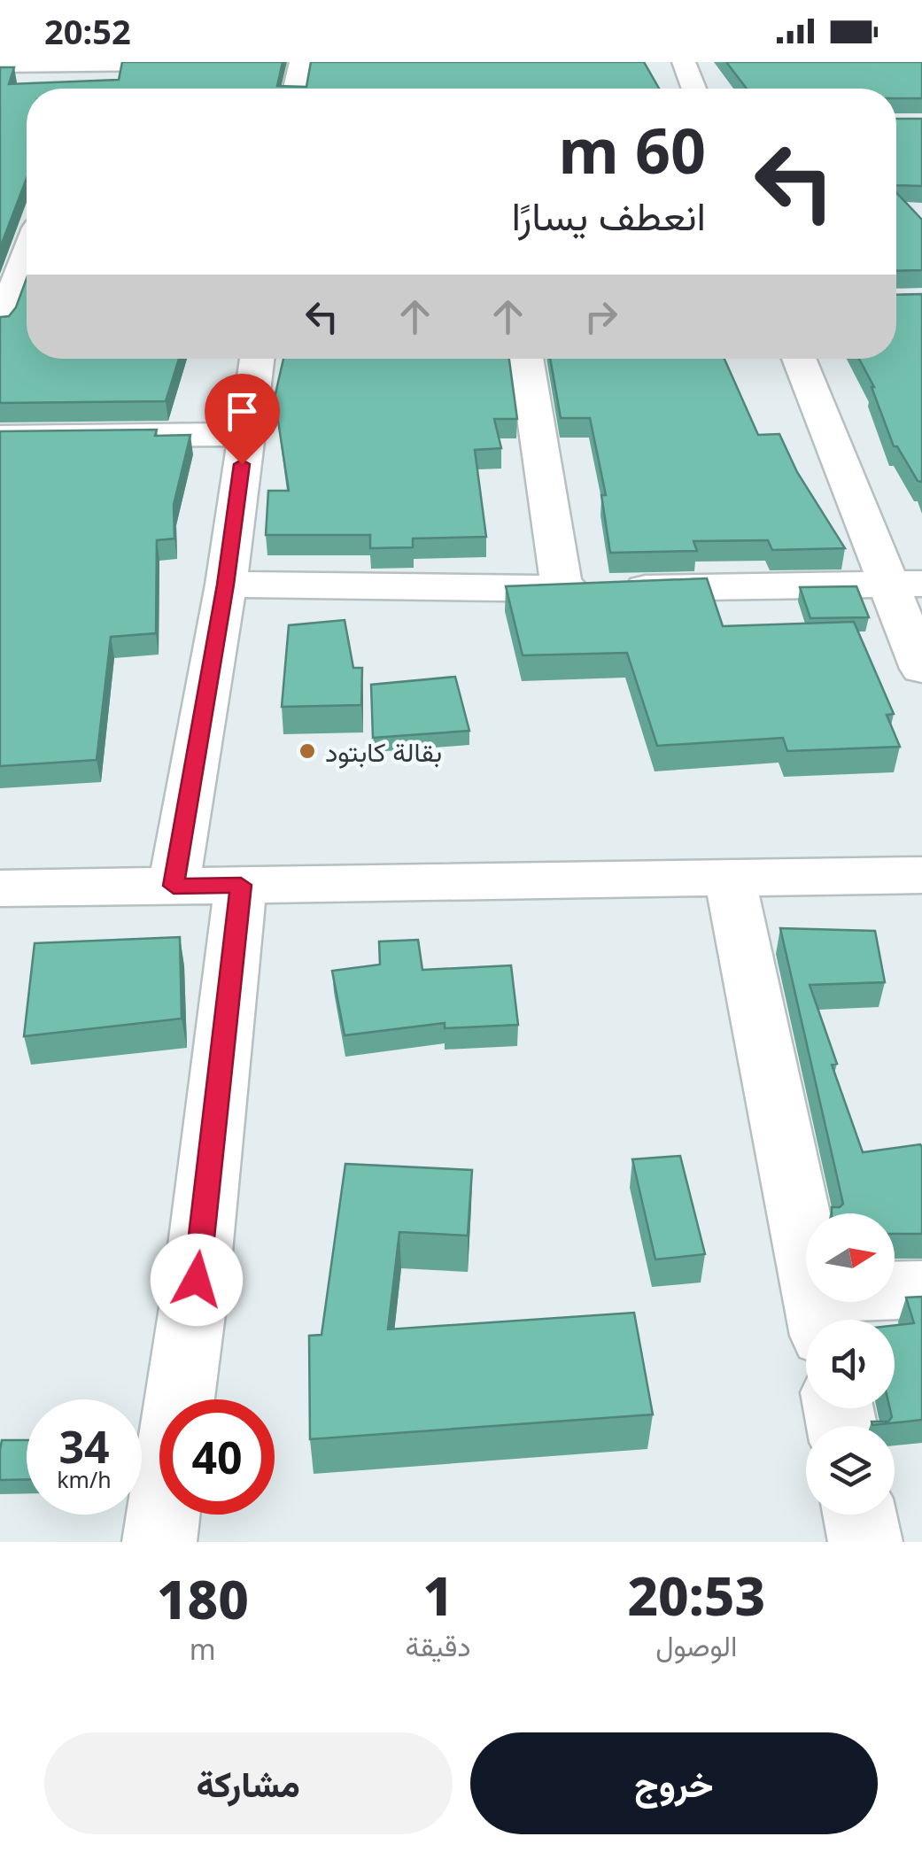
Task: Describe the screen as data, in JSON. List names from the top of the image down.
{
  "places": ["بقالة كابتود"],
  "north": "right",
  "page": {
    "status": "20:52",
    "turn": ["60 m", "انعطف يسارًا"],
    "speed": "34 km/h",
    "limit": "40",
    "eta": [
      "20:53",
      "الوصول",
      "1",
      "دقيقة",
      "180",
      "m"
    ],
    "buttons": ["خروج", "مشاركة"]
  }
}
